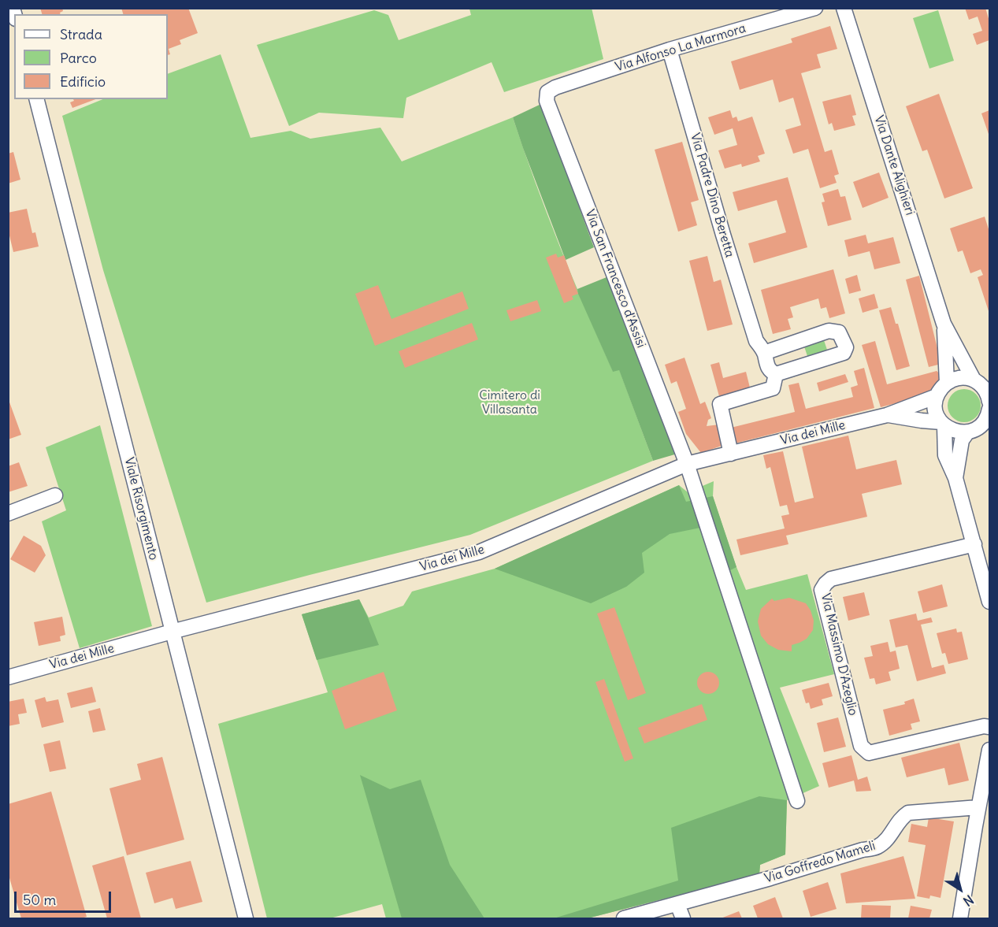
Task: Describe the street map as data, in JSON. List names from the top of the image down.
{
  "streets": {
    "street": [
      "Via Alfonso La Marmora",
      "Via Dante Alighieri",
      "Via Padre Dino Beretta",
      "Via San Francesco d'Assisi",
      "Via dei Mille",
      "Viale Risorgimento",
      "Via Massimo D'Azeglio",
      "Via Goffredo Mameli"
    ]
  },
  "crossings": [
    ["Via Alfonso La Marmora", "Via Padre Dino Beretta"],
    ["Via Alfonso La Marmora", "Via San Francesco d'Assisi"],
    ["Via Dante Alighieri", "Via dei Mille"],
    ["Via San Francesco d'Assisi", "Via dei Mille"],
    ["Via dei Mille", "Viale Risorgimento"]
  ],
  "parks": ["Cimitero di Villasanta"],
  "legend": ["Strada", "Parco", "Edificio"],
  "scale_bar": "50 m",
  "north": "bottom right"
}
